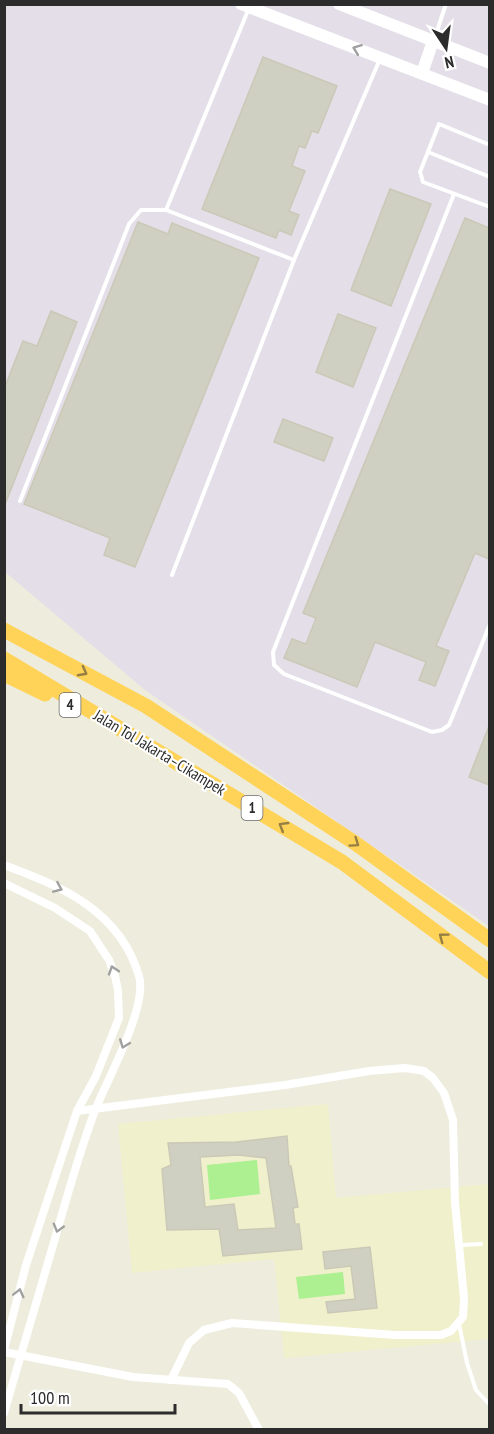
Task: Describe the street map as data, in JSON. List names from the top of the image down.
{
  "streets": {
    "highway": ["4", "Jalan Tol Jakarta–Cikampek", "1"]
  },
  "crossings": [
    ["4", "Jalan Tol Jakarta–Cikampek"]
  ],
  "scale_bar": "100 m",
  "north": "bottom"
}
